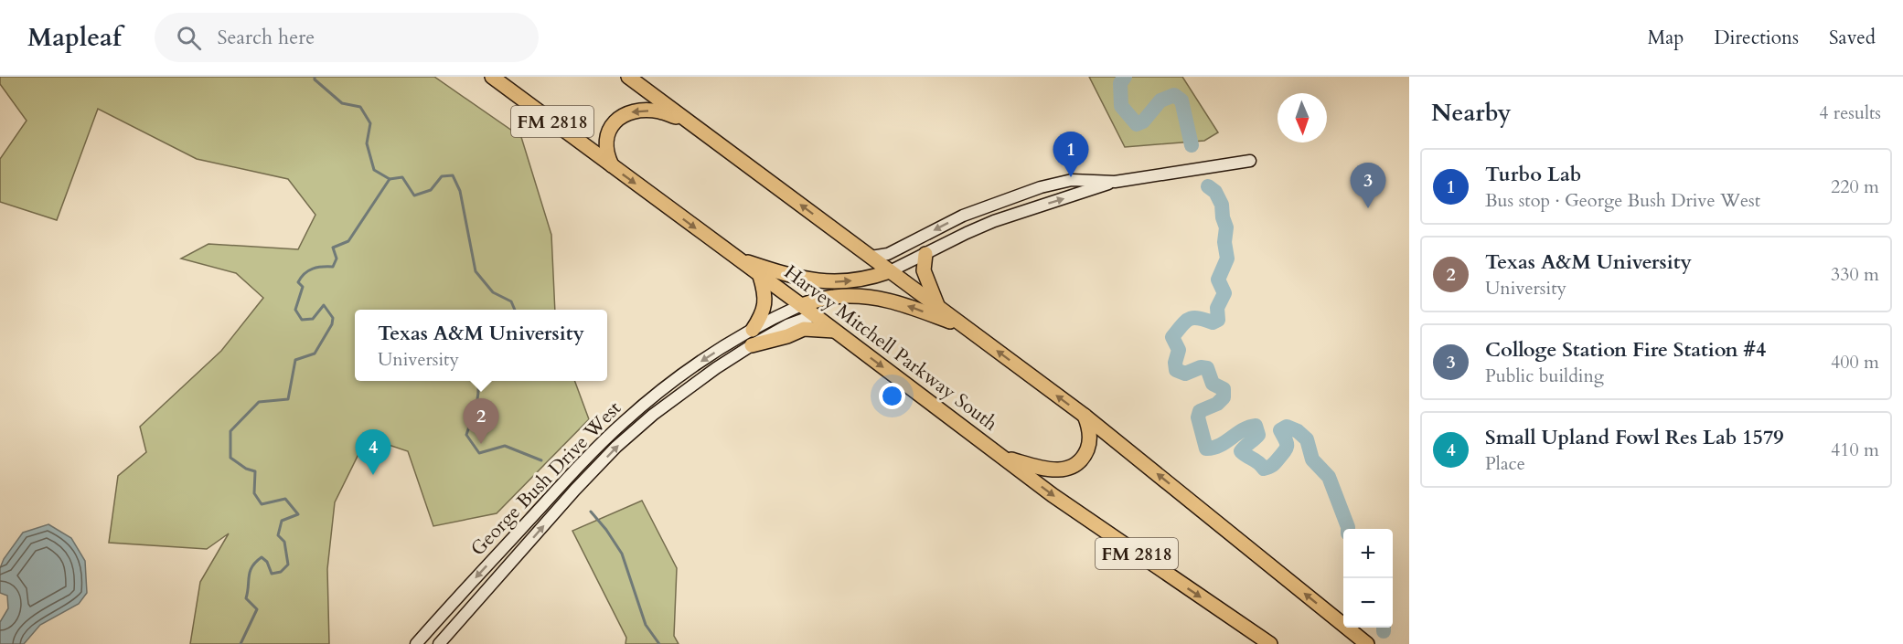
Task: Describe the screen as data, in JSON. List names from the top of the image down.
{
  "streets": {
    "highway": ["FM 2818", "Harvey Mitchell Parkway South"],
    "main road": ["George Bush Drive West"]
  },
  "crossings": [
    ["Harvey Mitchell Parkway South", "George Bush Drive West"]
  ],
  "north": "bottom",
  "page": {
    "header": "Mapleaf",
    "search": "Search here",
    "nav": ["Map", "Directions", "Saved"],
    "heading": ["Nearby", "4 results"],
    "pins": [
      "1",
      "3",
      "2",
      "4"
    ],
    "list": [
      {
        "mark": "1",
        "name": "Turbo Lab",
        "note": "Bus stop · George Bush Drive West",
        "value": "220 m"
      },
      {
        "mark": "2",
        "name": "Texas A&M University",
        "note": "University",
        "value": "330 m"
      },
      {
        "mark": "3",
        "name": "Colloge Station Fire Station #4",
        "note": "Public building",
        "value": "400 m"
      },
      {
        "mark": "4",
        "name": "Small Upland Fowl Res Lab 1579",
        "note": "Place",
        "value": "410 m"
      }
    ],
    "popup": ["Texas A&M University", "University"],
    "map_buttons": ["+", "−"]
  }
}
